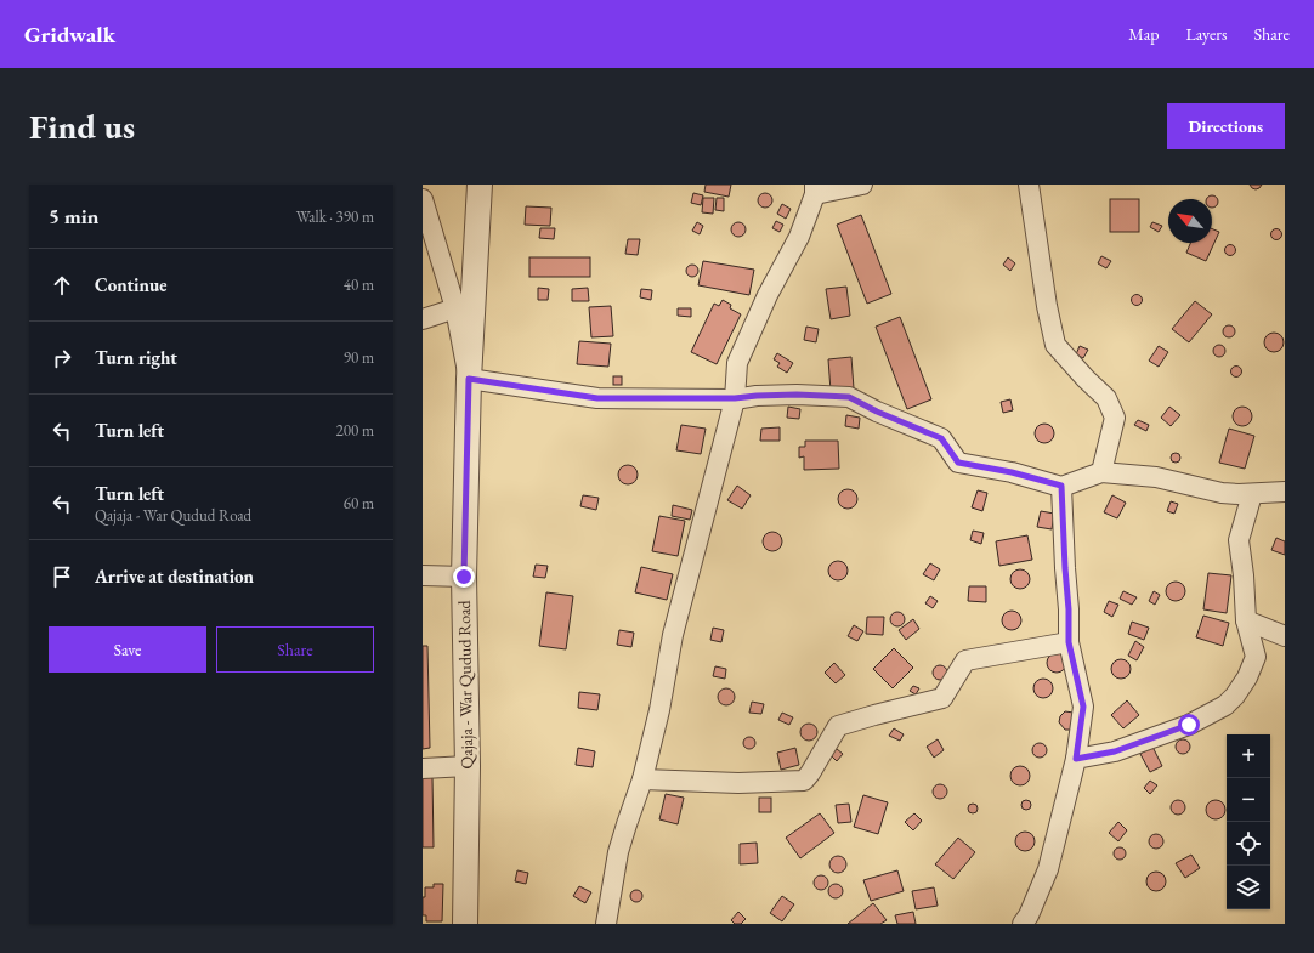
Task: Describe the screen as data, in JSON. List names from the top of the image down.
{
  "streets": {
    "street": ["Qajaja - War Qudud Road"]
  },
  "north": "top left",
  "page": {
    "header": "Gridwalk",
    "nav": ["Map", "Layers", "Share"],
    "buttons": [
      "Directions",
      ["Save", "Share"]
    ],
    "title": "Find us",
    "heading": ["5 min", "Walk · 390 m"],
    "list": [
      ["Continue", "40 m"],
      ["Turn right", "90 m"],
      ["Turn left", "200 m"],
      ["Turn left", "Qajaja - War Qudud Road", "60 m"],
      "Arrive at destination"
    ],
    "map_buttons": ["+", "−"]
  }
}
